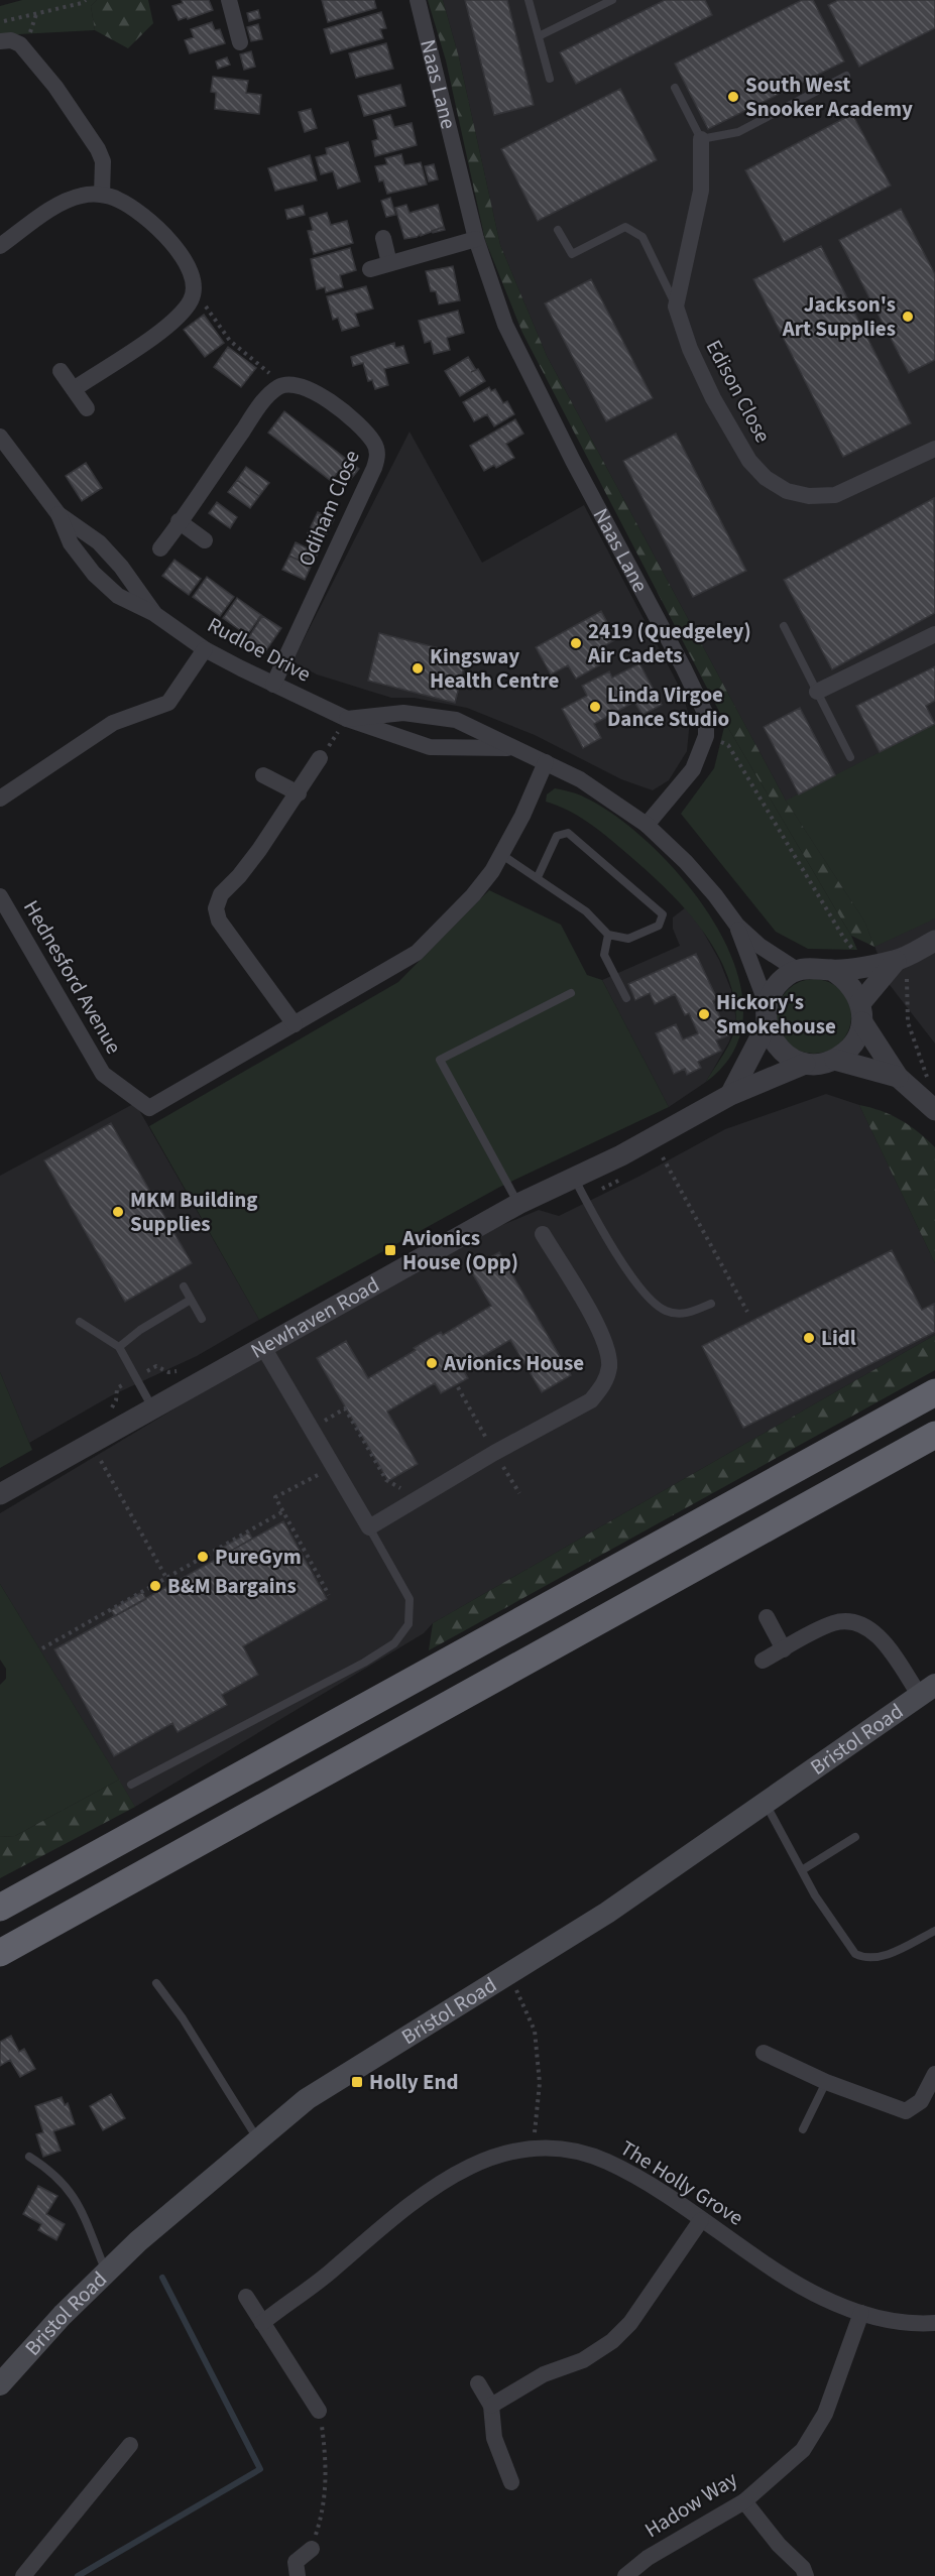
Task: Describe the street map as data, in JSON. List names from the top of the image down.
{
  "streets": {
    "main road": ["Bristol Road"],
    "street": [
      "Naas Lane",
      "Edison Close",
      "Odiham Close",
      "Rudloe Drive",
      "Hednesford Avenue",
      "Newhaven Road",
      "The Holly Grove",
      "Hadow Way"
    ]
  },
  "crossings": [
    ["Naas Lane", "Rudloe Drive"],
    ["Odiham Close", "Rudloe Drive"],
    ["Rudloe Drive", "Hednesford Avenue"],
    ["The Holly Grove", "Hadow Way"]
  ],
  "places": {
    "other": [
      "South West Snooker Academy",
      "Jackson's Art Supplies",
      "2419 (Quedgeley) Air Cadets",
      "Kingsway Health Centre",
      "Linda Virgoe Dance Studio",
      "Hickory's Smokehouse",
      "MKM Building Supplies",
      "Lidl",
      "Avionics House",
      "PureGym",
      "B&M Bargains"
    ],
    "transit": ["Avionics House (Opp)", "Holly End"]
  }
}
